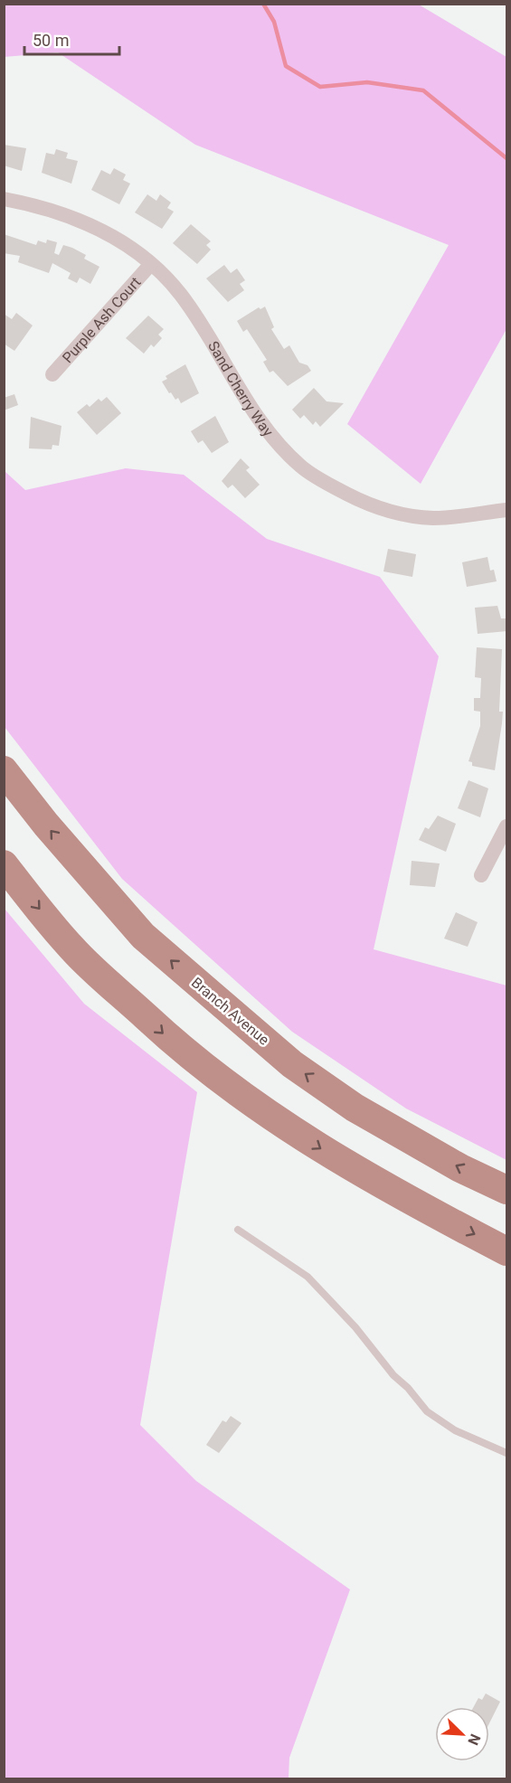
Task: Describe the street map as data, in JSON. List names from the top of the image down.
{
  "streets": {
    "highway": ["Branch Avenue"],
    "street": ["Purple Ash Court", "Sand Cherry Way"]
  },
  "crossings": [
    ["Purple Ash Court", "Sand Cherry Way"]
  ],
  "scale_bar": "50 m",
  "north": "bottom right"
}
